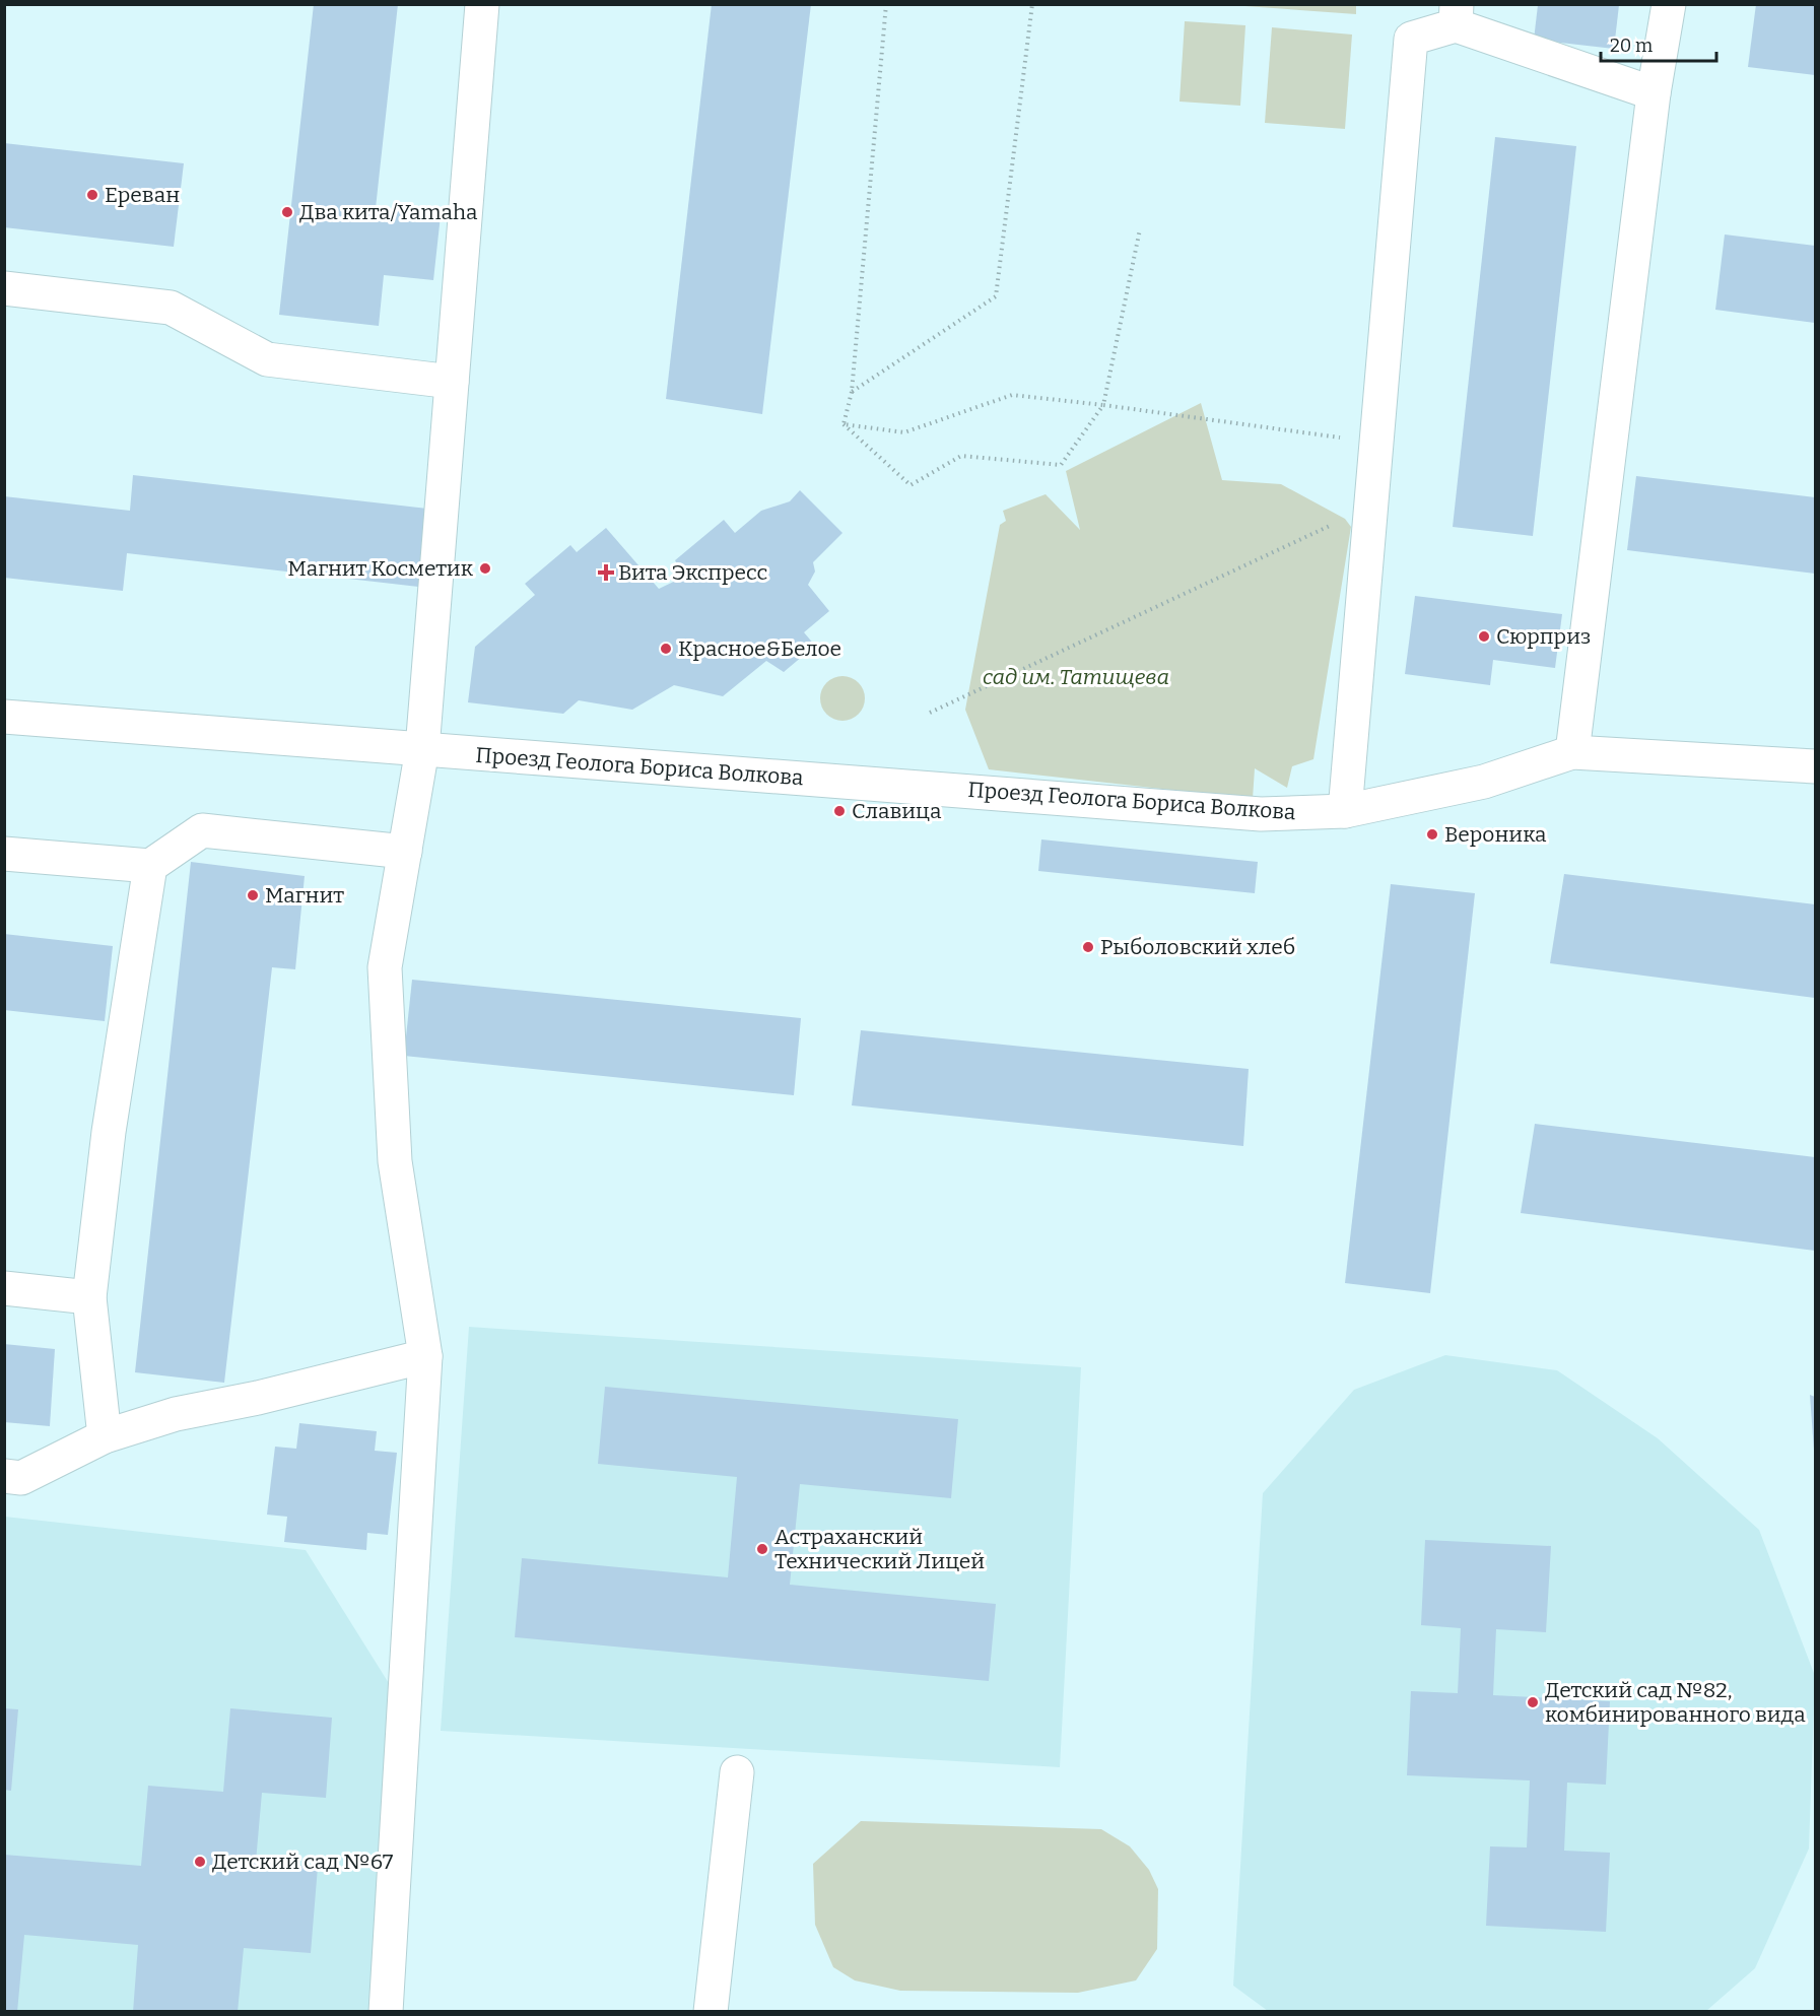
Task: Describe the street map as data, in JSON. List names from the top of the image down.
{
  "streets": {
    "street": ["Проезд Геолога Бориса Волкова"]
  },
  "parks": ["сад им. Татищева"],
  "places": {
    "other": [
      "Ереван",
      "Два кита/Yamaha",
      "Магнит Косметик",
      "Сюрприз",
      "Красное&Белое",
      "Славица",
      "Вероника",
      "Магнит",
      "Рыболовский хлеб",
      "Астраханский Технический Лицей",
      "Детский сад №82, комбинированного вида",
      "Детский сад №67"
    ],
    "health": ["Вита Экспресс"]
  },
  "scale_bar": "20 m"
}
